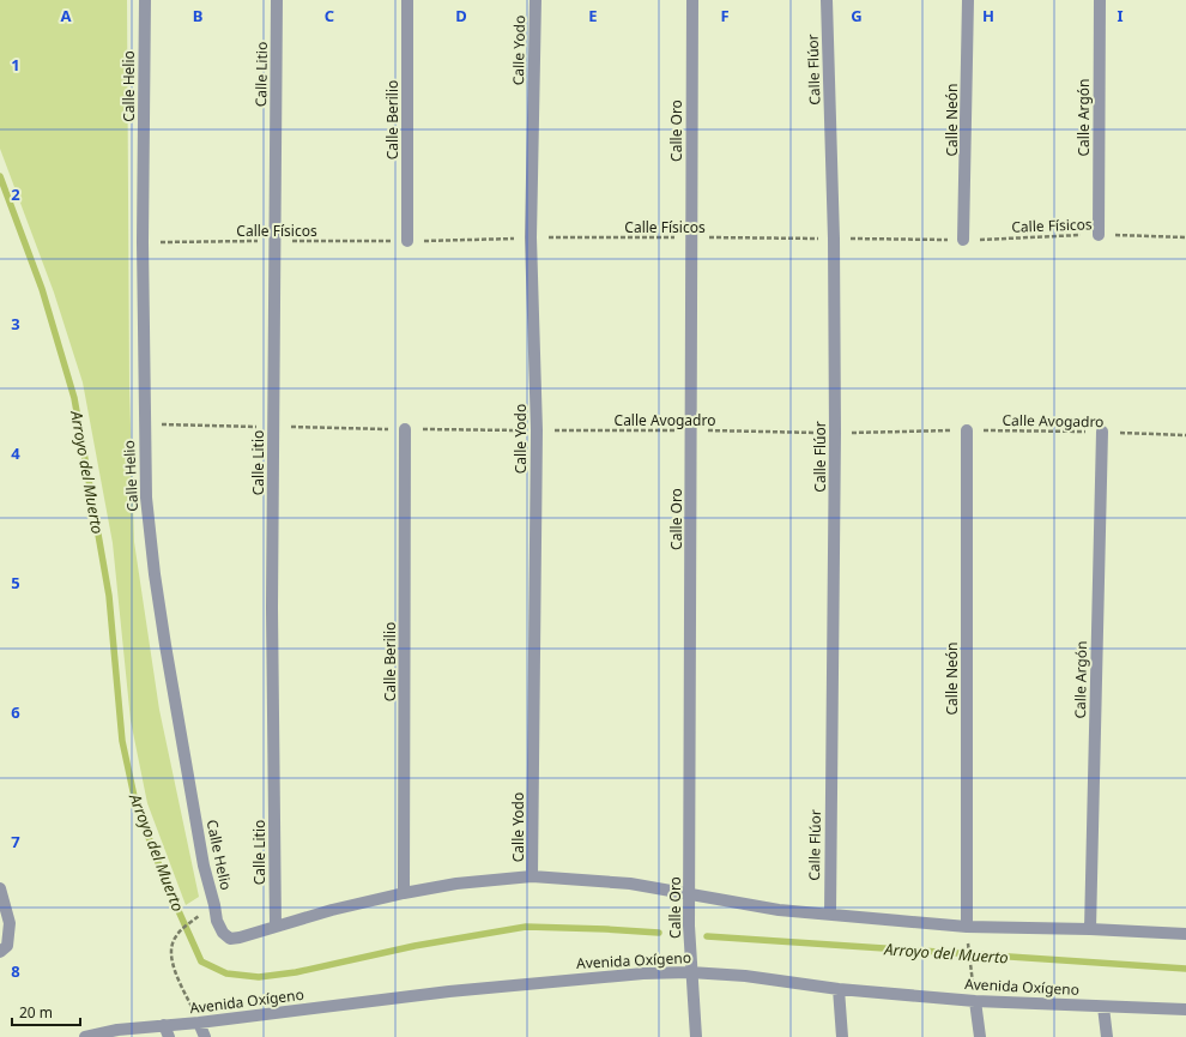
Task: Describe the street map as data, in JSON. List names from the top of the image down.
{
  "streets": {
    "street": [
      "Calle Yodo",
      "Calle Flúor",
      "Calle Litio",
      "Calle Helio",
      "Calle Argón",
      "Calle Berilio",
      "Calle Neón",
      "Calle Oro",
      "Avenida Oxígeno"
    ],
    "path": ["Calle Físicos", "Calle Avogadro"]
  },
  "crossings": [
    ["Calle Yodo", "Calle Físicos"],
    ["Calle Yodo", "Calle Avogadro"],
    ["Calle Flúor", "Calle Físicos"],
    ["Calle Flúor", "Calle Avogadro"],
    ["Calle Litio", "Calle Helio"],
    ["Calle Litio", "Calle Físicos"],
    ["Calle Litio", "Calle Avogadro"],
    ["Calle Helio", "Calle Físicos"],
    ["Calle Helio", "Calle Avogadro"],
    ["Calle Argón", "Calle Físicos"],
    ["Calle Argón", "Calle Avogadro"],
    ["Calle Berilio", "Calle Físicos"],
    ["Calle Berilio", "Calle Avogadro"],
    ["Calle Neón", "Calle Físicos"],
    ["Calle Neón", "Calle Avogadro"],
    ["Calle Oro", "Calle Físicos"],
    ["Calle Oro", "Calle Avogadro"],
    ["Calle Oro", "Avenida Oxígeno"]
  ],
  "water": ["Arroyo del Muerto"],
  "scale_bar": "20 m",
  "grid": {
    "columns": [
      "A",
      "B",
      "C",
      "D",
      "E",
      "F",
      "G",
      "H",
      "I"
    ],
    "rows": [
      "1",
      "2",
      "3",
      "4",
      "5",
      "6",
      "7",
      "8"
    ]
  }
}
